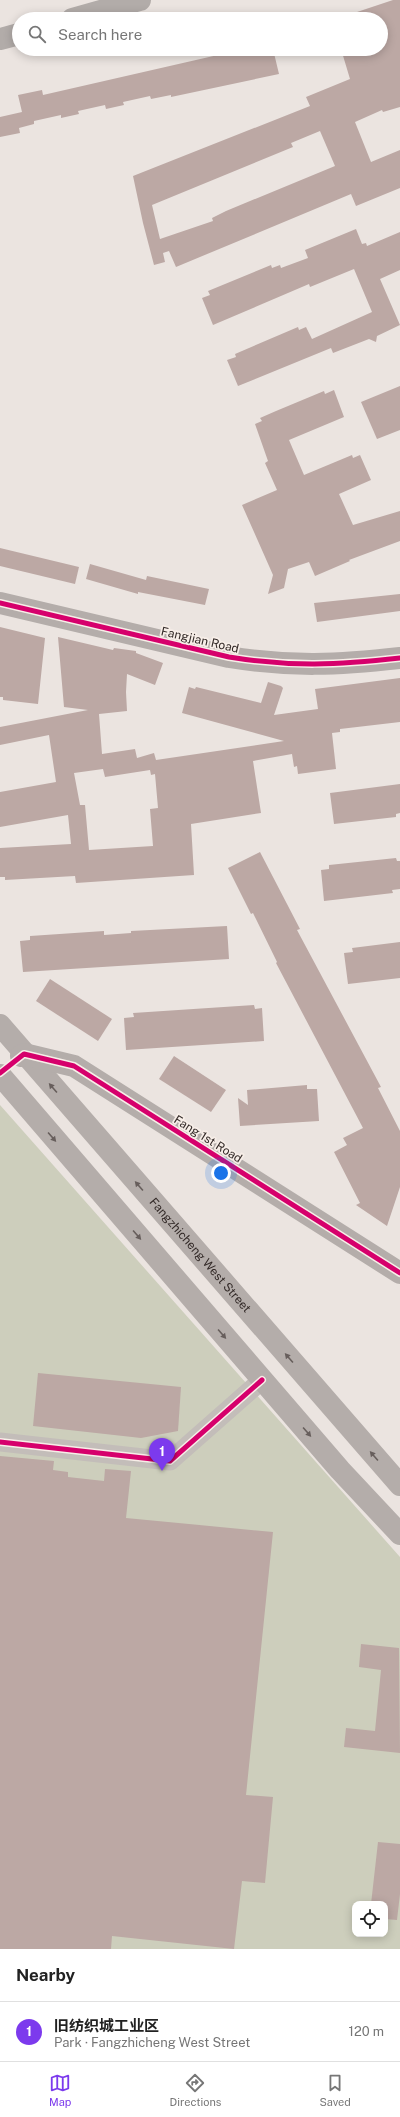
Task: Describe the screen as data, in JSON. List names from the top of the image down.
{
  "streets": {
    "main road": ["Fangjian Road", "Fang 1st Road", "Fangzhicheng West Street"]
  },
  "crossings": [
    ["Fang 1st Road", "Fangzhicheng West Street"]
  ],
  "page": {
    "search": "Search here",
    "pins": "1",
    "heading": "Nearby",
    "list": [
      {
        "mark": "1",
        "name": "旧纺织城工业区",
        "note": "Park · Fangzhicheng West Street",
        "value": "120 m"
      }
    ],
    "nav": ["Map", "Directions", "Saved"]
  }
}
